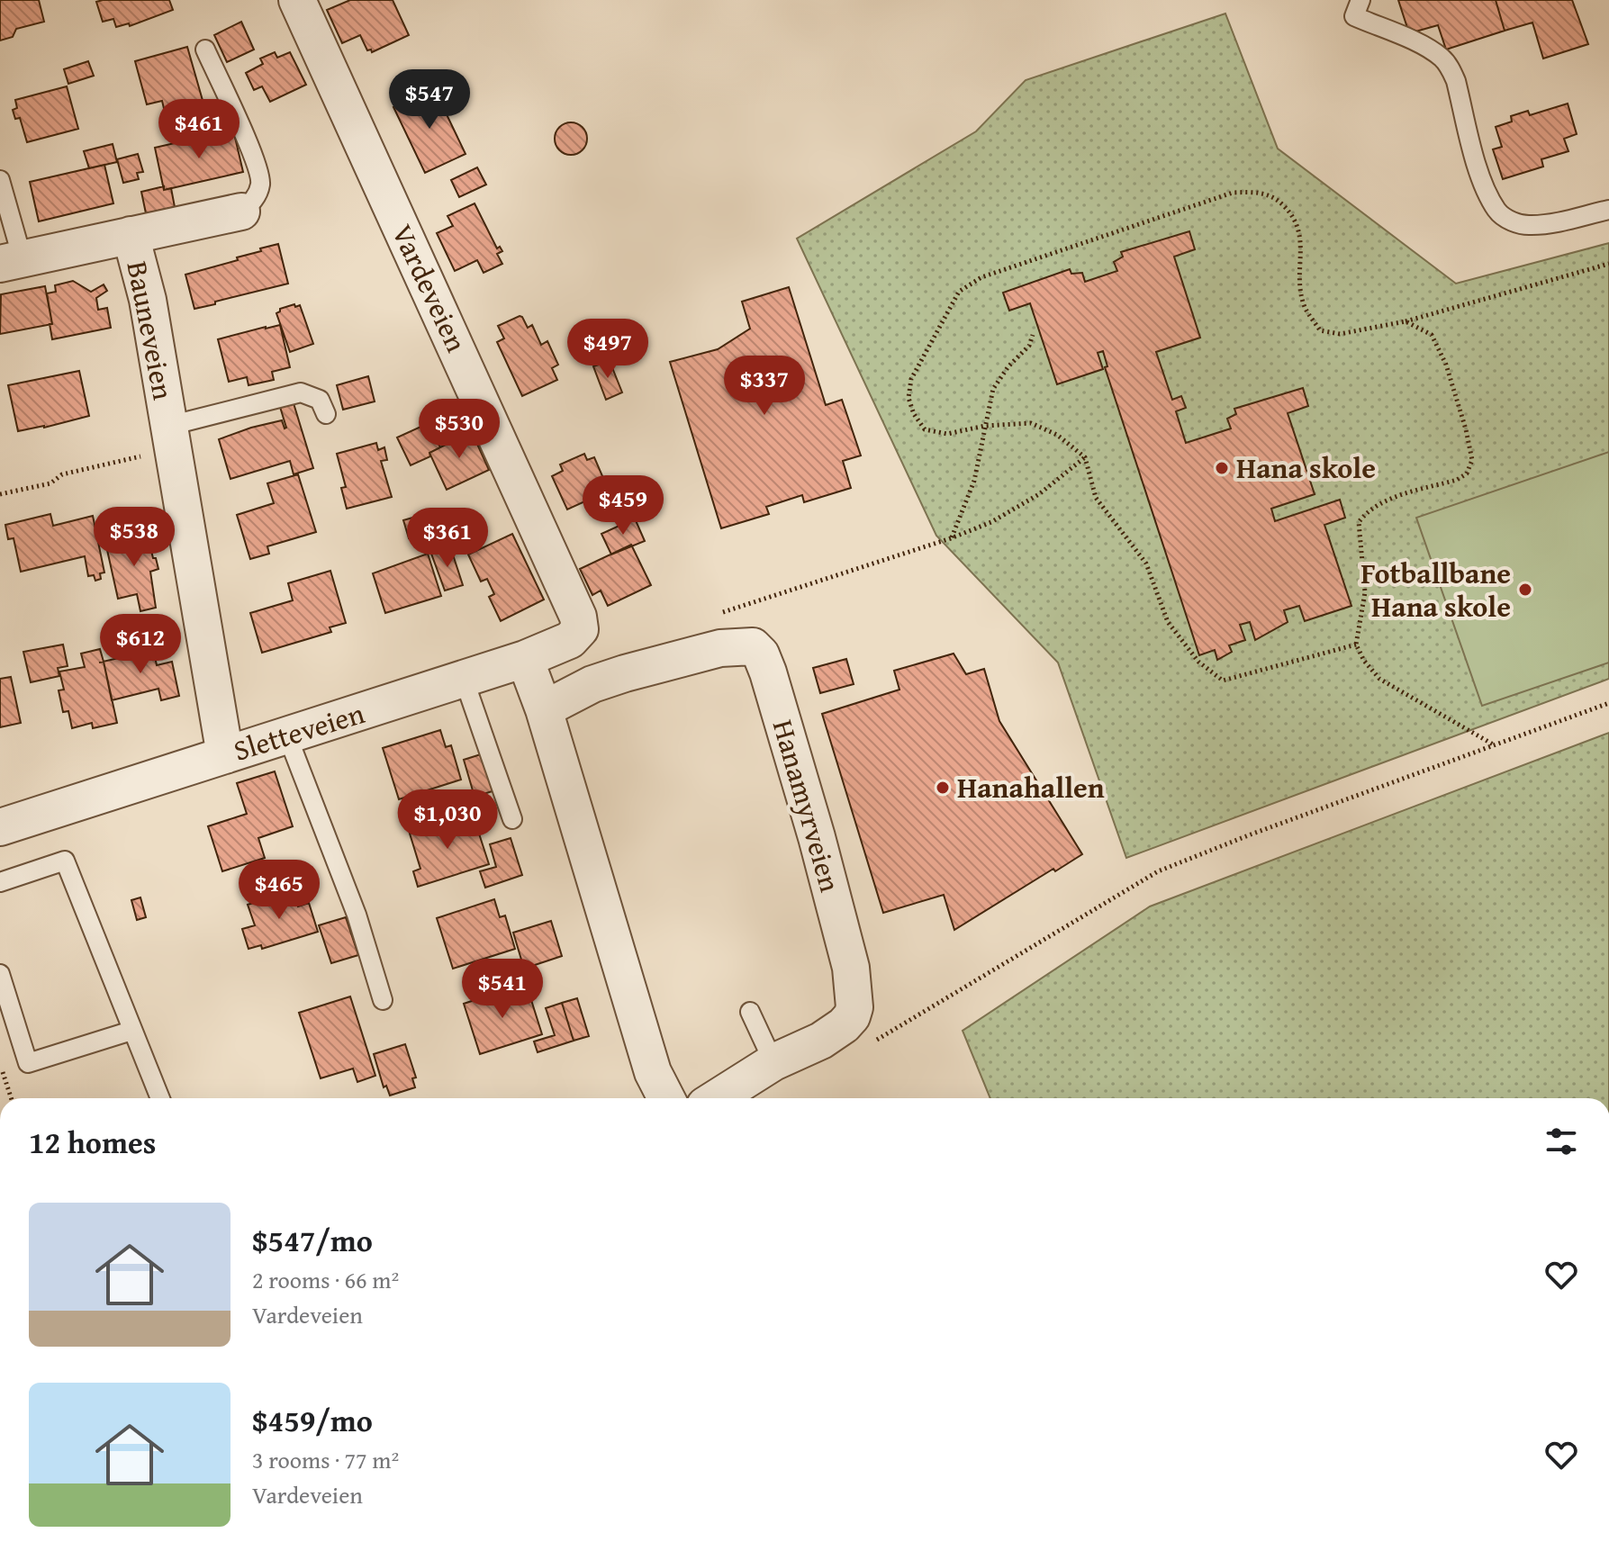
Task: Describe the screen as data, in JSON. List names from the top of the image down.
{
  "streets": {
    "street": [
      "Vardeveien",
      "Bauneveien",
      "Sletteveien",
      "Hanamyrveien"
    ]
  },
  "crossings": [
    ["Vardeveien", "Sletteveien"],
    ["Bauneveien", "Sletteveien"]
  ],
  "places": ["Hana skole", "Fotballbane Hana skole", "Hanahallen"],
  "page": {
    "price": [
      "$547",
      "$461",
      "$497",
      "$337",
      "$530",
      "$459",
      "$538",
      "$361",
      "$612",
      "$1,030",
      "$465",
      "$541"
    ],
    "heading": "12 homes",
    "list": [
      {
        "name": "$547/mo",
        "note": "2 rooms · 66 m² · Vardeveien"
      },
      {
        "name": "$459/mo",
        "note": "3 rooms · 77 m² · Vardeveien"
      }
    ]
  }
}
